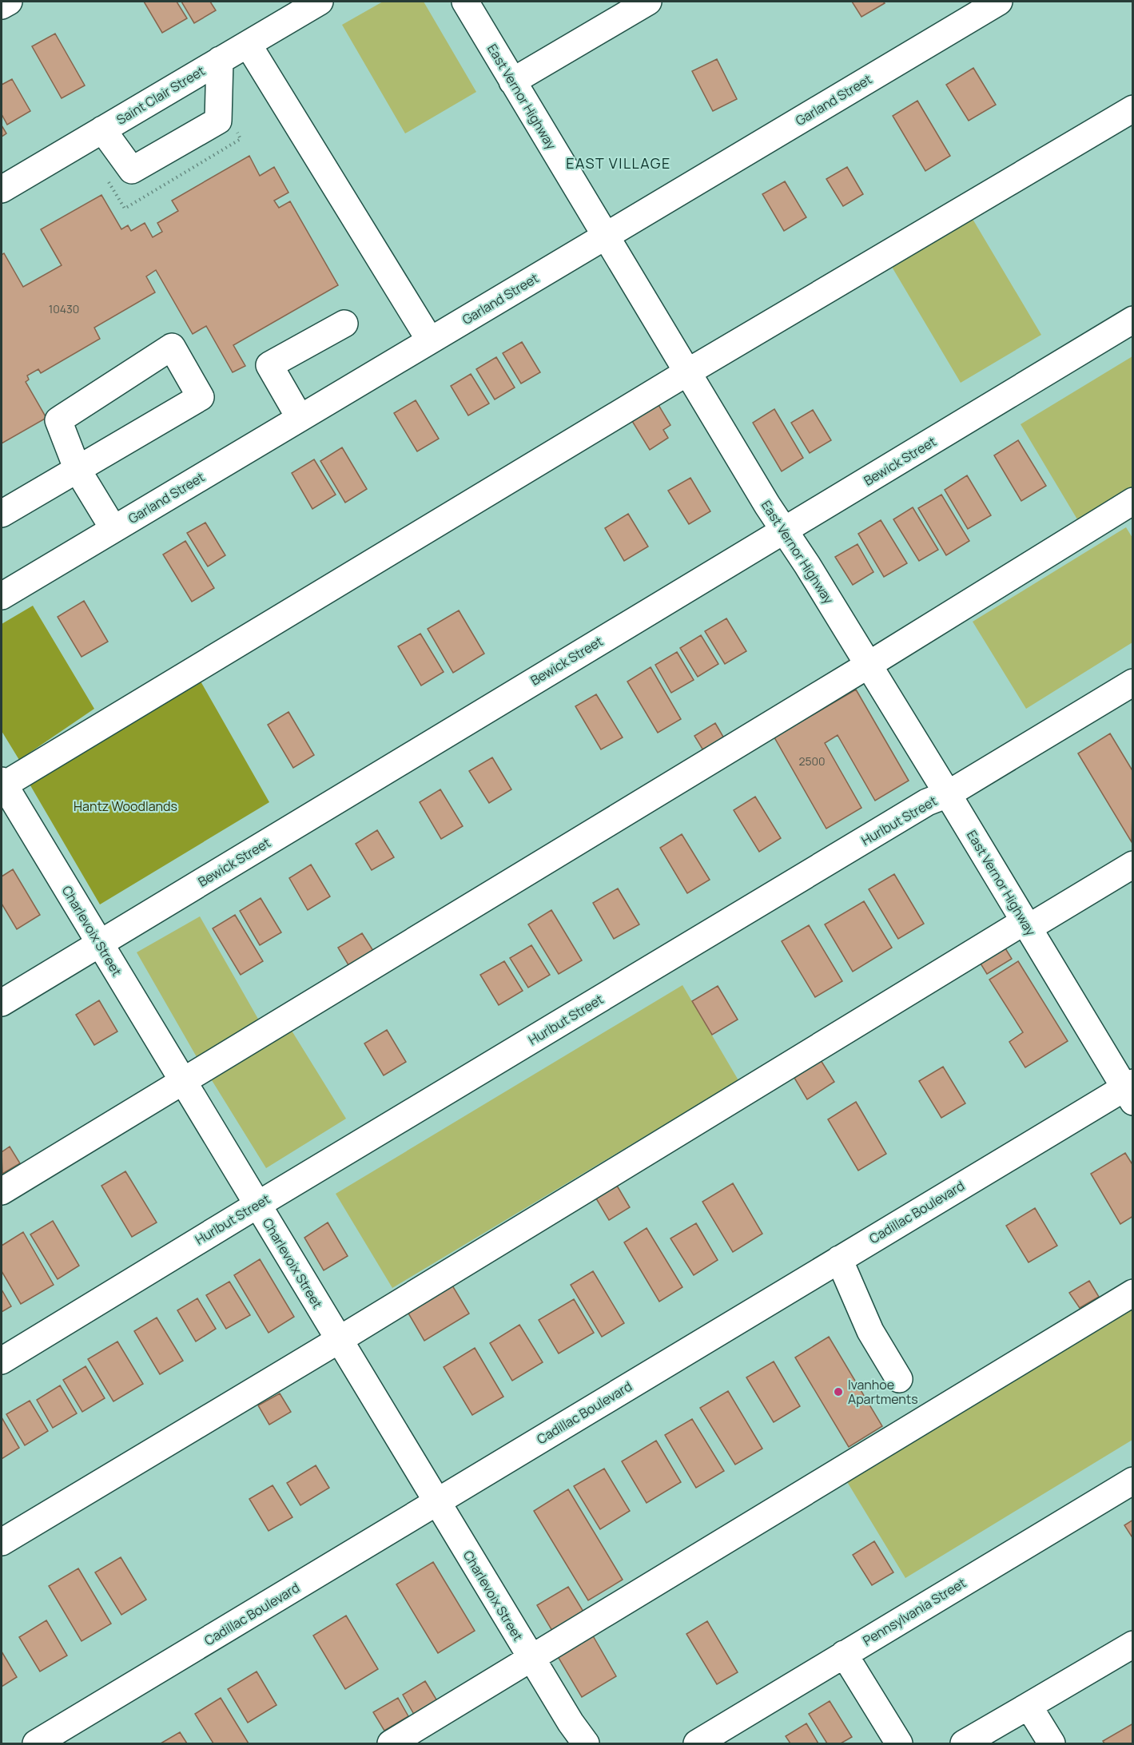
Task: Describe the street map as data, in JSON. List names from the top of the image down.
{
  "streets": {
    "street": [
      "Saint Clair Street",
      "East Vernor Highway",
      "Garland Street",
      "Bewick Street",
      "Hurlbut Street",
      "Charlevoix Street",
      "Cadillac Boulevard",
      "Pennsylvania Street"
    ]
  },
  "crossings": [
    ["East Vernor Highway", "Garland Street"],
    ["East Vernor Highway", "Bewick Street"],
    ["East Vernor Highway", "Hurlbut Street"],
    ["East Vernor Highway", "Cadillac Boulevard"],
    ["Bewick Street", "Charlevoix Street"],
    ["Hurlbut Street", "Charlevoix Street"],
    ["Charlevoix Street", "Cadillac Boulevard"]
  ],
  "districts": ["EAST VILLAGE"],
  "parks": ["Hantz Woodlands"],
  "places": ["Ivanhoe Apartments"],
  "house_numbers": ["10430", "2500"]
}
